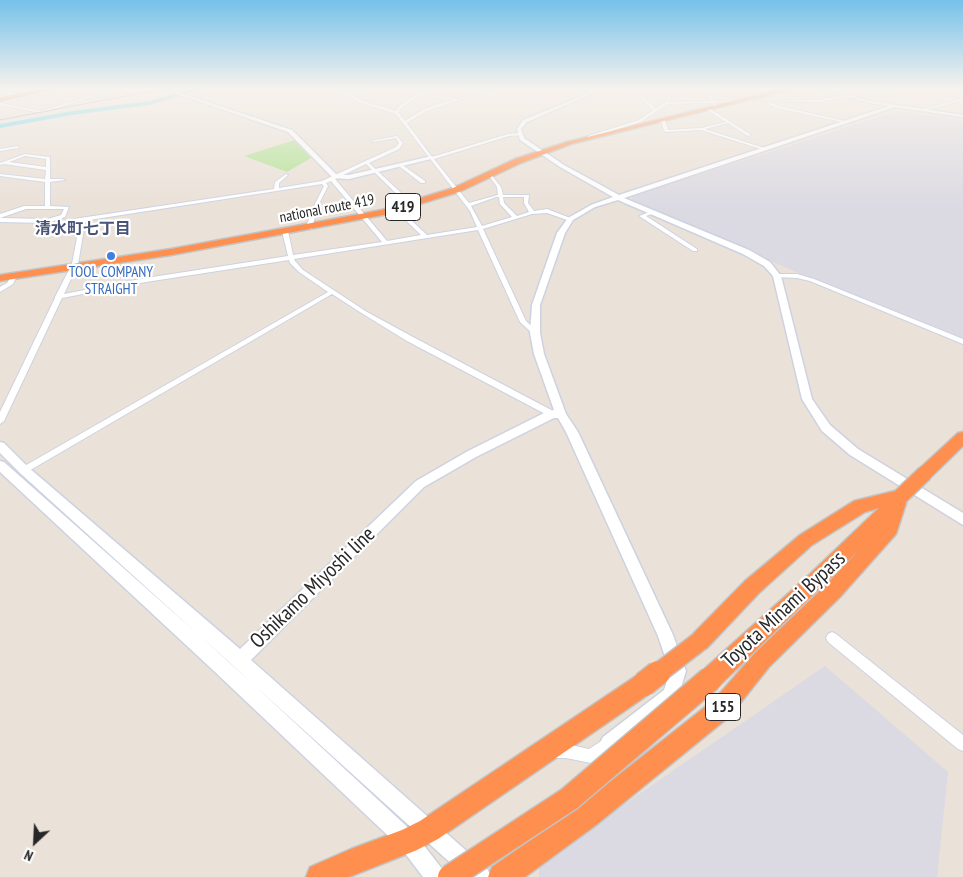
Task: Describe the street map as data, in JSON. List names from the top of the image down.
{
  "streets": {
    "highway": [
      "419",
      "national route 419",
      "Toyota Minami Bypass",
      "155"
    ],
    "street": ["Oshikamo Miyoshi line"]
  },
  "crossings": [
    ["Toyota Minami Bypass", "155"]
  ],
  "districts": ["清水町七丁目"],
  "places": ["TOOL COMPANY STRAIGHT"],
  "north": "bottom left"
}
